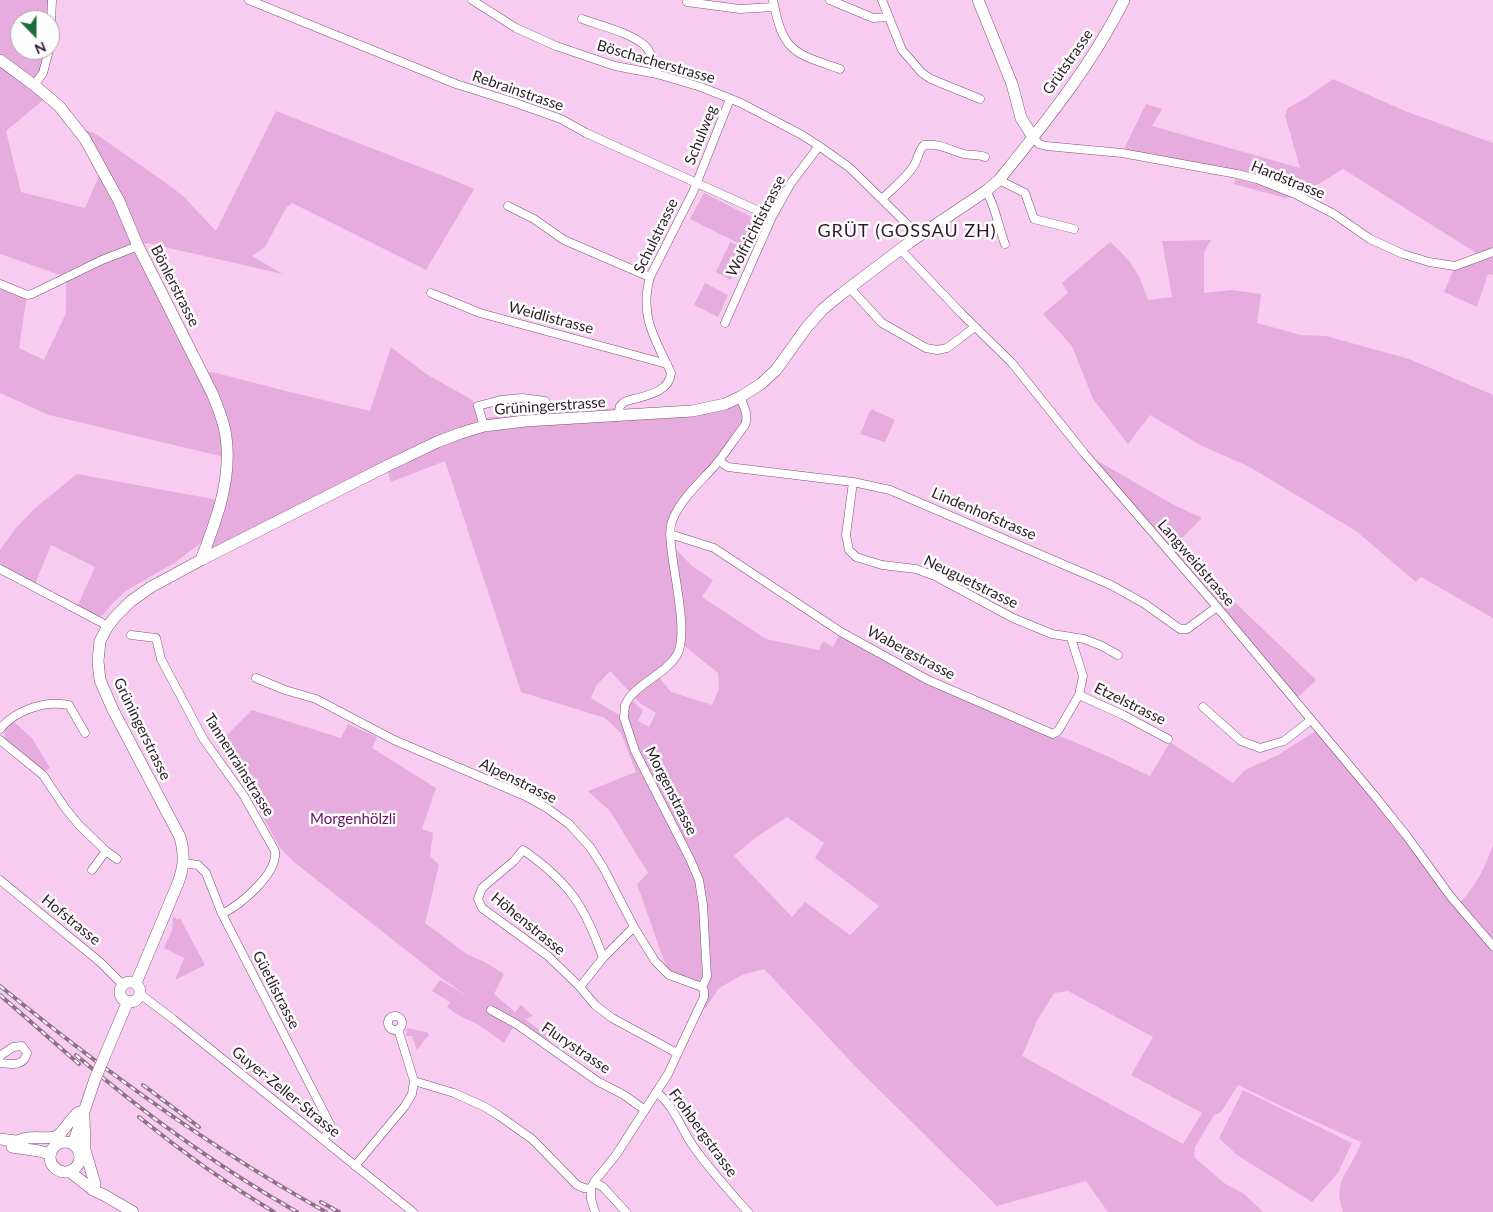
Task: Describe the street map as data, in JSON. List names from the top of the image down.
{
  "streets": {
    "main road": ["Grütstrasse", "Bönlerstrasse", "Grüningerstrasse"],
    "street": [
      "Böschacherstrasse",
      "Rebrainstrasse",
      "Schulweg",
      "Hardstrasse",
      "Wolfrichtistrasse",
      "Schulstrasse",
      "Weidlistrasse",
      "Lindenhofstrasse",
      "Langweidstrasse",
      "Neuguetstrasse",
      "Wabergstrasse",
      "Etzelstrasse",
      "Tannenrainstrasse",
      "Alpenstrasse",
      "Morgenstrasse",
      "Hofstrasse",
      "Höhenstrasse",
      "Güetlistrasse",
      "Flurystrasse",
      "Guyer-Zeller-Strasse",
      "Frohbergstrasse"
    ]
  },
  "crossings": [
    ["Böschacherstrasse", "Schulweg"],
    ["Böschacherstrasse", "Wolfrichtistrasse"],
    ["Böschacherstrasse", "Grüningerstrasse"],
    ["Grütstrasse", "Hardstrasse"],
    ["Grütstrasse", "Grüningerstrasse"],
    ["Rebrainstrasse", "Schulweg"],
    ["Rebrainstrasse", "Wolfrichtistrasse"],
    ["Rebrainstrasse", "Schulstrasse"],
    ["Schulweg", "Schulstrasse"],
    ["Hardstrasse", "Grüningerstrasse"],
    ["Schulstrasse", "Weidlistrasse"],
    ["Bönlerstrasse", "Grüningerstrasse"],
    ["Grüningerstrasse", "Langweidstrasse"],
    ["Grüningerstrasse", "Morgenstrasse"],
    ["Grüningerstrasse", "Hofstrasse"],
    ["Grüningerstrasse", "Güetlistrasse"],
    ["Grüningerstrasse", "Guyer-Zeller-Strasse"],
    ["Lindenhofstrasse", "Langweidstrasse"],
    ["Lindenhofstrasse", "Neuguetstrasse"],
    ["Lindenhofstrasse", "Morgenstrasse"],
    ["Neuguetstrasse", "Wabergstrasse"],
    ["Wabergstrasse", "Etzelstrasse"],
    ["Wabergstrasse", "Morgenstrasse"],
    ["Tannenrainstrasse", "Güetlistrasse"],
    ["Alpenstrasse", "Morgenstrasse"],
    ["Morgenstrasse", "Höhenstrasse"],
    ["Morgenstrasse", "Flurystrasse"],
    ["Morgenstrasse", "Frohbergstrasse"],
    ["Hofstrasse", "Guyer-Zeller-Strasse"],
    ["Güetlistrasse", "Guyer-Zeller-Strasse"]
  ],
  "districts": ["GRÜT (GOSSAU ZH)"],
  "parks": ["Morgenhölzli"],
  "north": "bottom"
}
